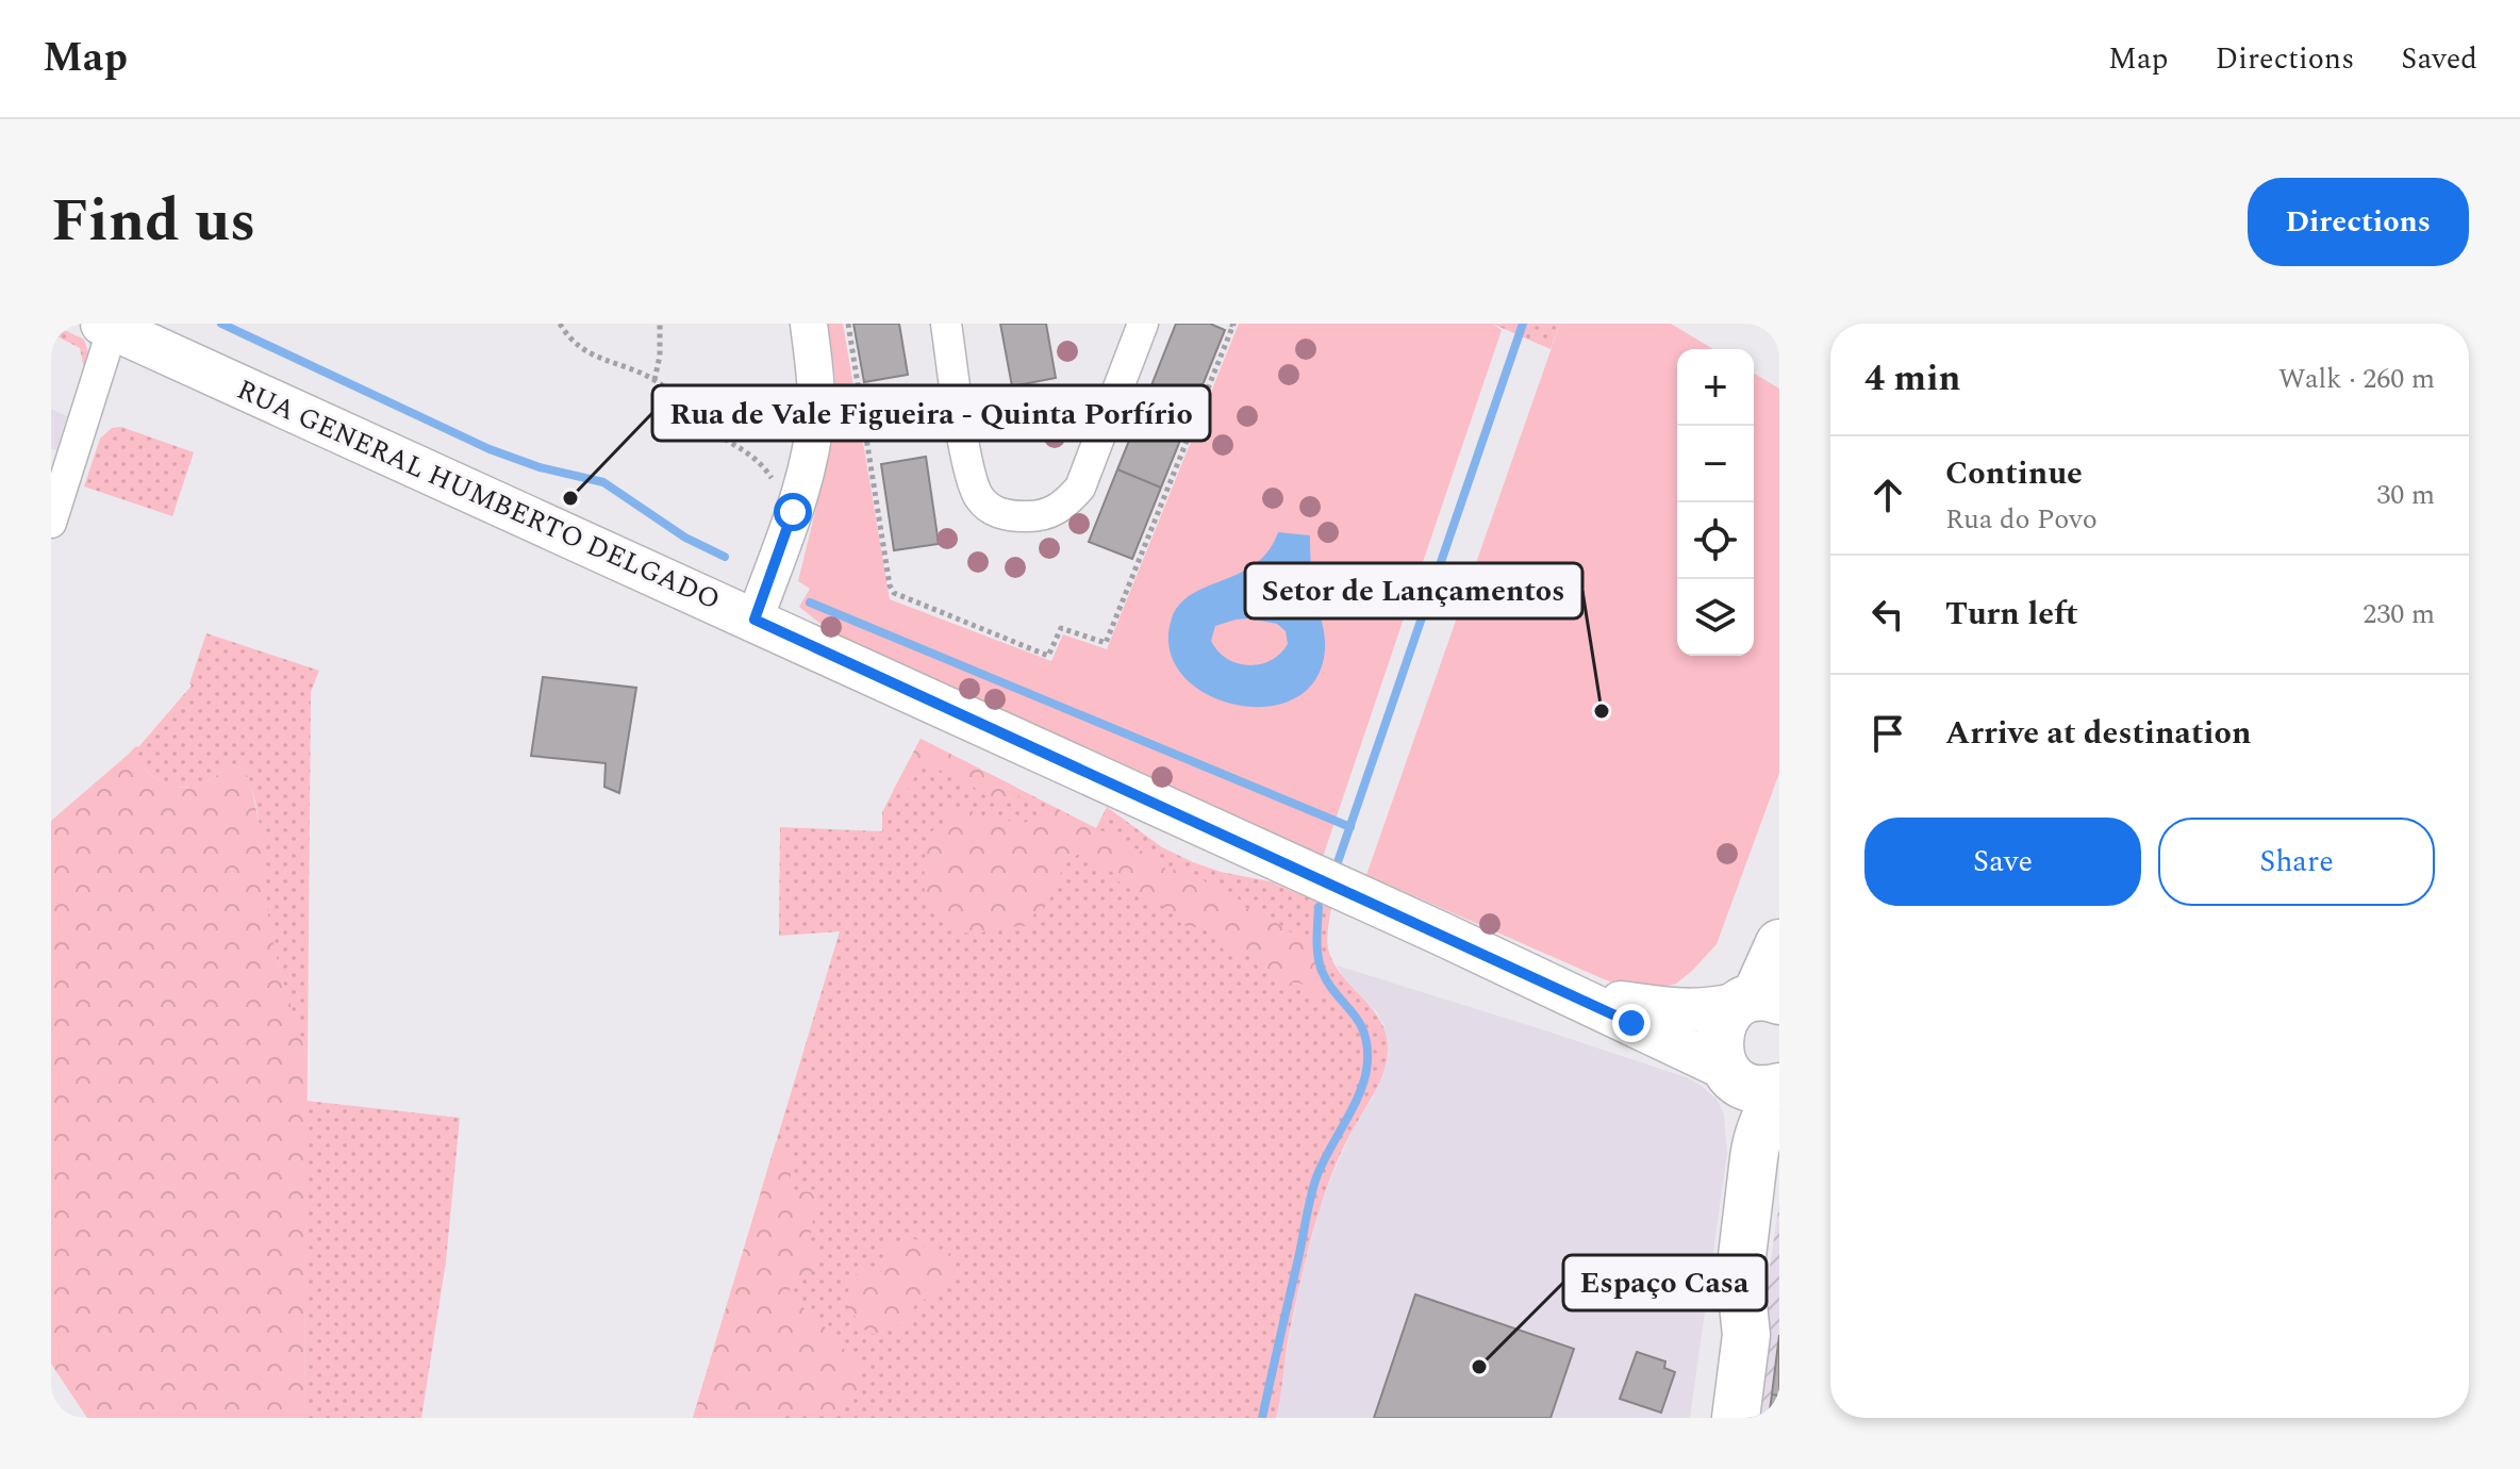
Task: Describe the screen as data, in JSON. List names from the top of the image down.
{
  "streets": {
    "main road": ["RUA GENERAL HUMBERTO DELGADO"]
  },
  "places": ["Rua de Vale Figueira - Quinta Porfírio", "Setor de Lançamentos", "Espaço Casa"],
  "page": {
    "header": "Map",
    "nav": ["Map", "Directions", "Saved"],
    "title": "Find us",
    "buttons": [
      "Directions",
      ["Save", "Share"]
    ],
    "heading": ["4 min", "Walk · 260 m"],
    "map_buttons": ["+", "−"],
    "list": [
      ["Continue", "Rua do Povo", "30 m"],
      ["Turn left", "230 m"],
      "Arrive at destination"
    ]
  }
}
